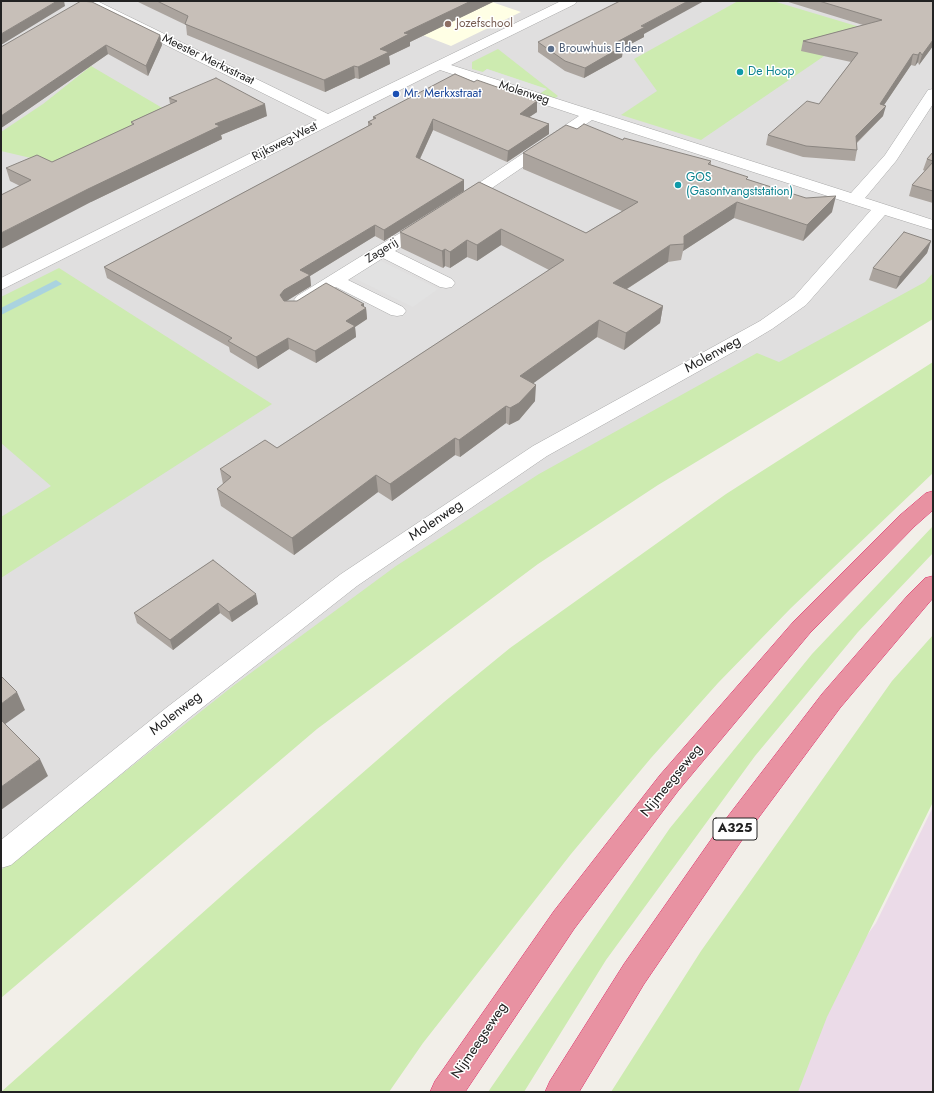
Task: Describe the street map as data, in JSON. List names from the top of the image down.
{
  "streets": {
    "highway": ["Nijmeegseweg", "A325"],
    "street": [
      "Meester Merkxstraat",
      "Molenweg",
      "Rijksweg-West",
      "Zagerij"
    ]
  },
  "crossings": [
    ["Meester Merkxstraat", "Rijksweg-West"],
    ["Molenweg", "Rijksweg-West"],
    ["Molenweg", "Zagerij"]
  ],
  "places": [
    "Jozefschool",
    "Brouwhuis Elden",
    "De Hoop",
    "Mr. Merkxstraat",
    "GOS (Gasontvangststation)"
  ]
}
